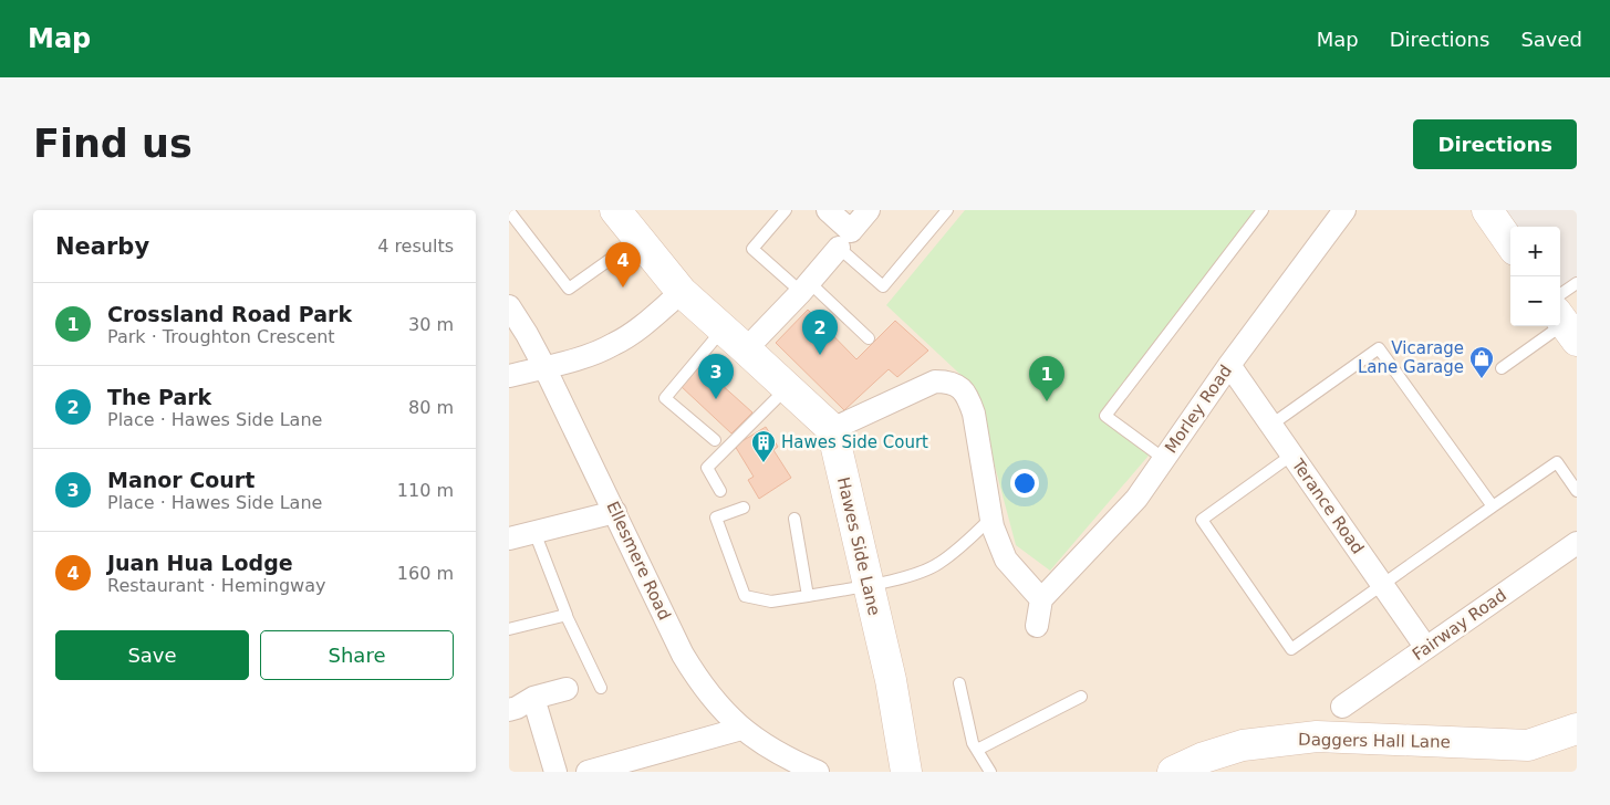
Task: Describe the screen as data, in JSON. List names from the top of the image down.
{
  "streets": {
    "main road": ["Hawes Side Lane", "Daggers Hall Lane"],
    "street": [
      "Morley Road",
      "Terance Road",
      "Ellesmere Road",
      "Fairway Road"
    ]
  },
  "crossings": [
    ["Morley Road", "Terance Road"],
    ["Terance Road", "Fairway Road"]
  ],
  "places": {
    "shop": ["Vicarage Lane Garage"],
    "building": ["Hawes Side Court"]
  },
  "page": {
    "header": "Map",
    "nav": ["Map", "Directions", "Saved"],
    "buttons": [
      "Directions",
      ["Save", "Share"]
    ],
    "title": "Find us",
    "heading": ["Nearby", "4 results"],
    "map_buttons": ["+", "−"],
    "pins": [
      "4",
      "2",
      "3",
      "1"
    ],
    "list": [
      {
        "mark": "1",
        "name": "Crossland Road Park",
        "note": "Park · Troughton Crescent",
        "value": "30 m"
      },
      {
        "mark": "2",
        "name": "The Park",
        "note": "Place · Hawes Side Lane",
        "value": "80 m"
      },
      {
        "mark": "3",
        "name": "Manor Court",
        "note": "Place · Hawes Side Lane",
        "value": "110 m"
      },
      {
        "mark": "4",
        "name": "Juan Hua Lodge",
        "note": "Restaurant · Hemingway",
        "value": "160 m"
      }
    ]
  }
}
